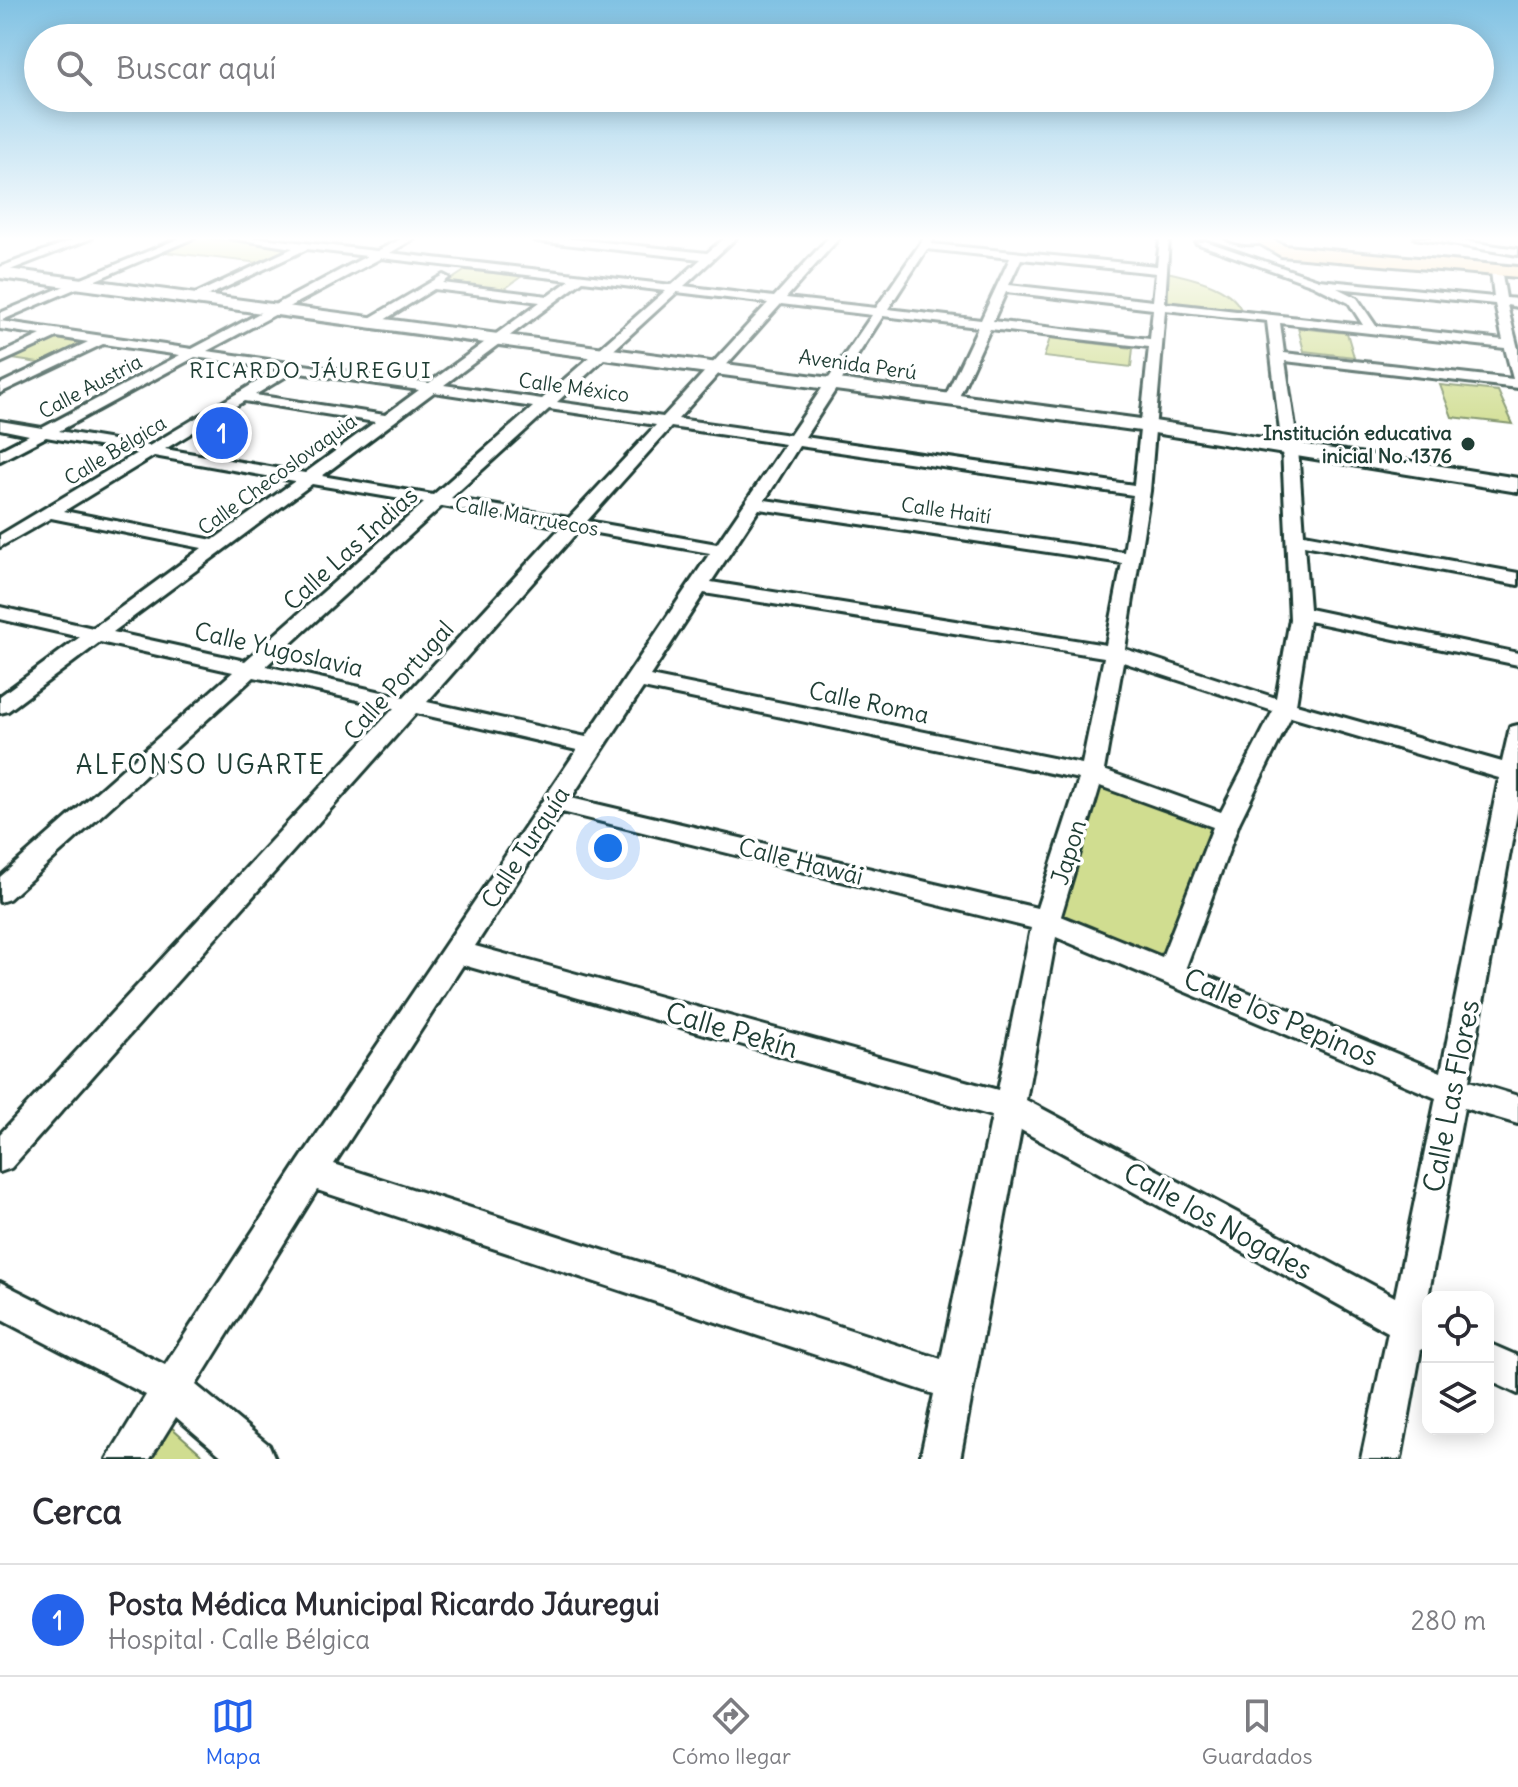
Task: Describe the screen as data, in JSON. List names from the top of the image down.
{
  "streets": {
    "street": [
      "Avenida Perú",
      "Calle Austria",
      "Calle México",
      "Calle Bélgica",
      "Calle Checoslovaquia",
      "Calle Haití",
      "Calle Marruecos",
      "Calle Las Indias",
      "Calle Yugoslavia",
      "Calle Portugal",
      "Calle Roma",
      "Calle Turquía",
      "Japon",
      "Calle Hawái",
      "Calle los Pepinos",
      "Calle Pekín",
      "Calle Las Flores",
      "Calle los Nogales"
    ]
  },
  "crossings": [
    ["Avenida Perú", "Calle Austria"],
    ["Avenida Perú", "Calle Checoslovaquia"],
    ["Avenida Perú", "Calle Las Indias"],
    ["Avenida Perú", "Calle Portugal"],
    ["Avenida Perú", "Calle Turquía"],
    ["Avenida Perú", "Japon"],
    ["Calle Austria", "Calle México"],
    ["Calle Austria", "Calle Marruecos"],
    ["Calle México", "Calle Bélgica"],
    ["Calle México", "Calle Checoslovaquia"],
    ["Calle México", "Calle Las Indias"],
    ["Calle México", "Calle Portugal"],
    ["Calle México", "Calle Turquía"],
    ["Calle México", "Japon"],
    ["Calle Bélgica", "Calle Marruecos"],
    ["Calle Checoslovaquia", "Calle Marruecos"],
    ["Calle Checoslovaquia", "Calle Yugoslavia"],
    ["Calle Haití", "Calle Turquía"],
    ["Calle Haití", "Japon"],
    ["Calle Marruecos", "Calle Las Indias"],
    ["Calle Marruecos", "Calle Portugal"],
    ["Calle Marruecos", "Calle Turquía"],
    ["Calle Las Indias", "Calle Yugoslavia"],
    ["Calle Yugoslavia", "Calle Portugal"],
    ["Calle Yugoslavia", "Calle Turquía"],
    ["Calle Roma", "Calle Turquía"],
    ["Calle Roma", "Japon"],
    ["Calle Turquía", "Calle Hawái"],
    ["Calle Turquía", "Calle Pekín"],
    ["Japon", "Calle Hawái"],
    ["Japon", "Calle los Pepinos"],
    ["Japon", "Calle Pekín"],
    ["Japon", "Calle los Nogales"],
    ["Calle Hawái", "Calle los Pepinos"],
    ["Calle los Pepinos", "Calle Las Flores"],
    ["Calle Pekín", "Calle los Nogales"],
    ["Calle Las Flores", "Calle los Nogales"]
  ],
  "districts": ["RICARDO JÁUREGUI", "ALFONSO UGARTE"],
  "places": ["Institución educativa inicial No. 1376"],
  "page": {
    "search": "Buscar aquí",
    "pins": "1",
    "heading": "Cerca",
    "list": [
      {
        "mark": "1",
        "name": "Posta Médica Municipal Ricardo Jáuregui",
        "note": "Hospital · Calle Bélgica",
        "value": "280 m"
      }
    ],
    "nav": ["Mapa", "Cómo llegar", "Guardados"]
  }
}
